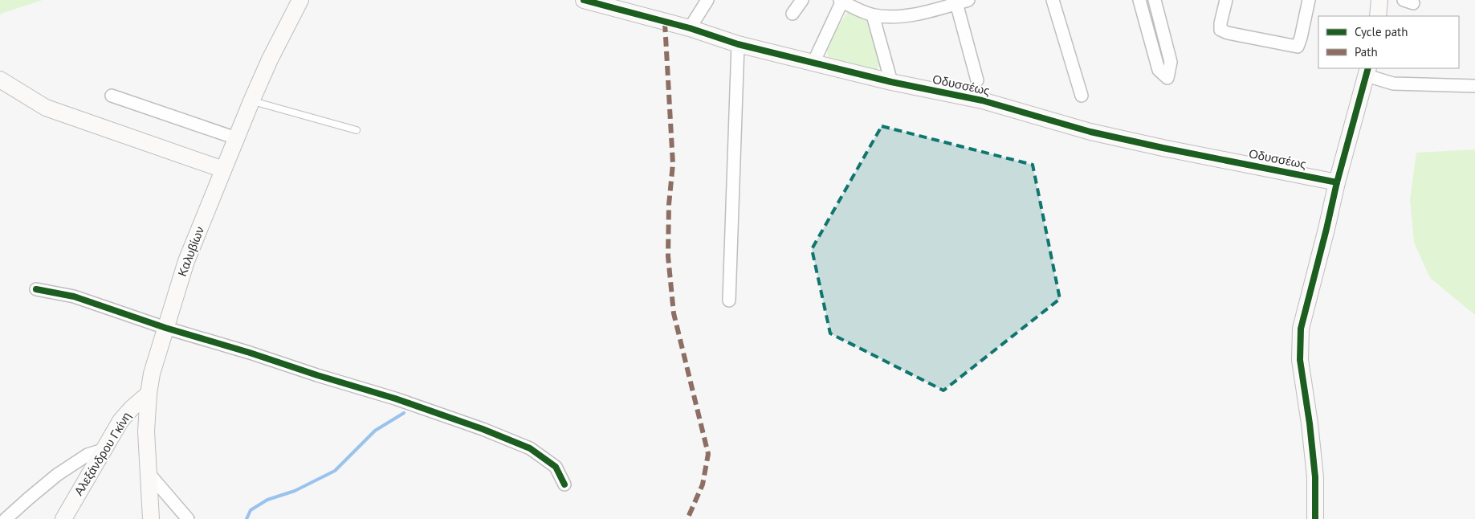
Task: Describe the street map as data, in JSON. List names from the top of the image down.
{
  "streets": {
    "street": ["Οδυσσέως", "Καλυβίων", "Αλεξάνδρου Γκίνη"]
  },
  "crossings": [
    ["Καλυβίων", "Αλεξάνδρου Γκίνη"]
  ],
  "legend": ["Cycle path", "Path"]
}
